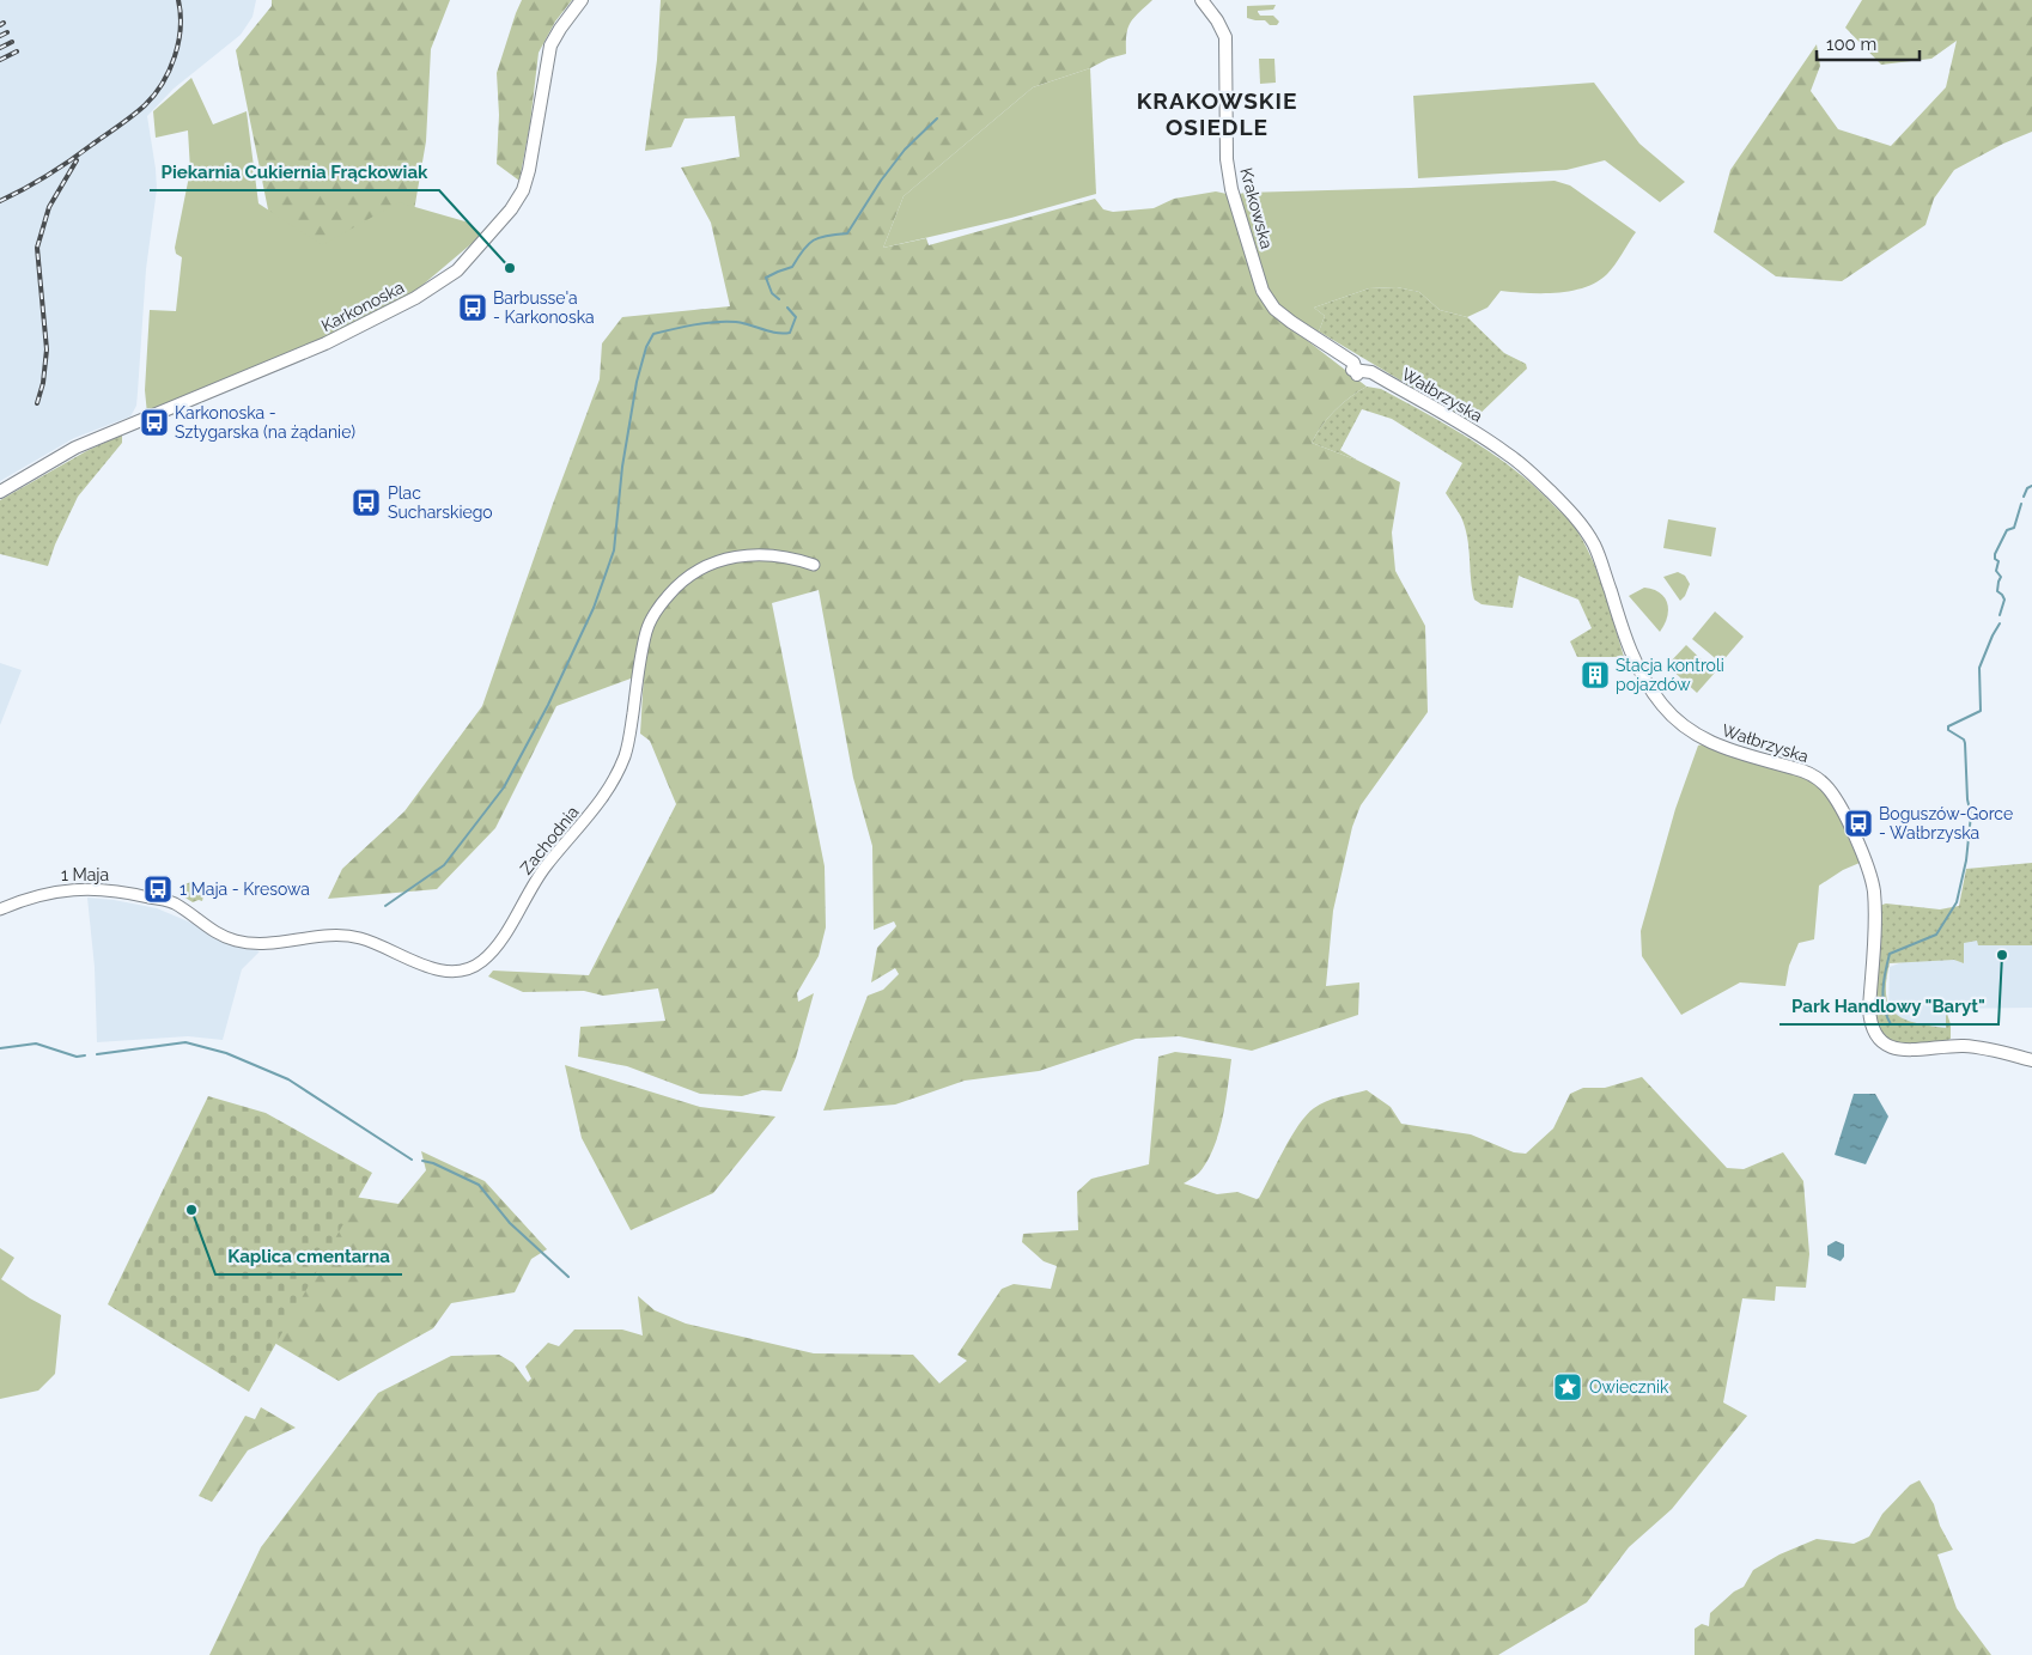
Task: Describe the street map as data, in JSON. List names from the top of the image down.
{
  "streets": {
    "main road": ["Krakowska", "Karkonoska", "Wałbrzyska"],
    "street": ["Zachodnia", "1 Maja"]
  },
  "crossings": [
    ["Krakowska", "Wałbrzyska"],
    ["Zachodnia", "1 Maja"]
  ],
  "districts": ["KRAKOWSKIE OSIEDLE"],
  "places": {
    "other": ["Piekarnia Cukiernia Frąckowiak", "Park Handlowy \"Baryt\"", "Kaplica cmentarna"],
    "bus stop": [
      "Barbusse'a - Karkonoska",
      "Karkonoska - Sztygarska (na żądanie)",
      "Plac Sucharskiego",
      "Boguszów-Gorce - Wałbrzyska",
      "1 Maja - Kresowa"
    ],
    "building": ["Stacja kontroli pojazdów"],
    "place": ["Owiecznik"]
  },
  "scale_bar": "100 m"
}
